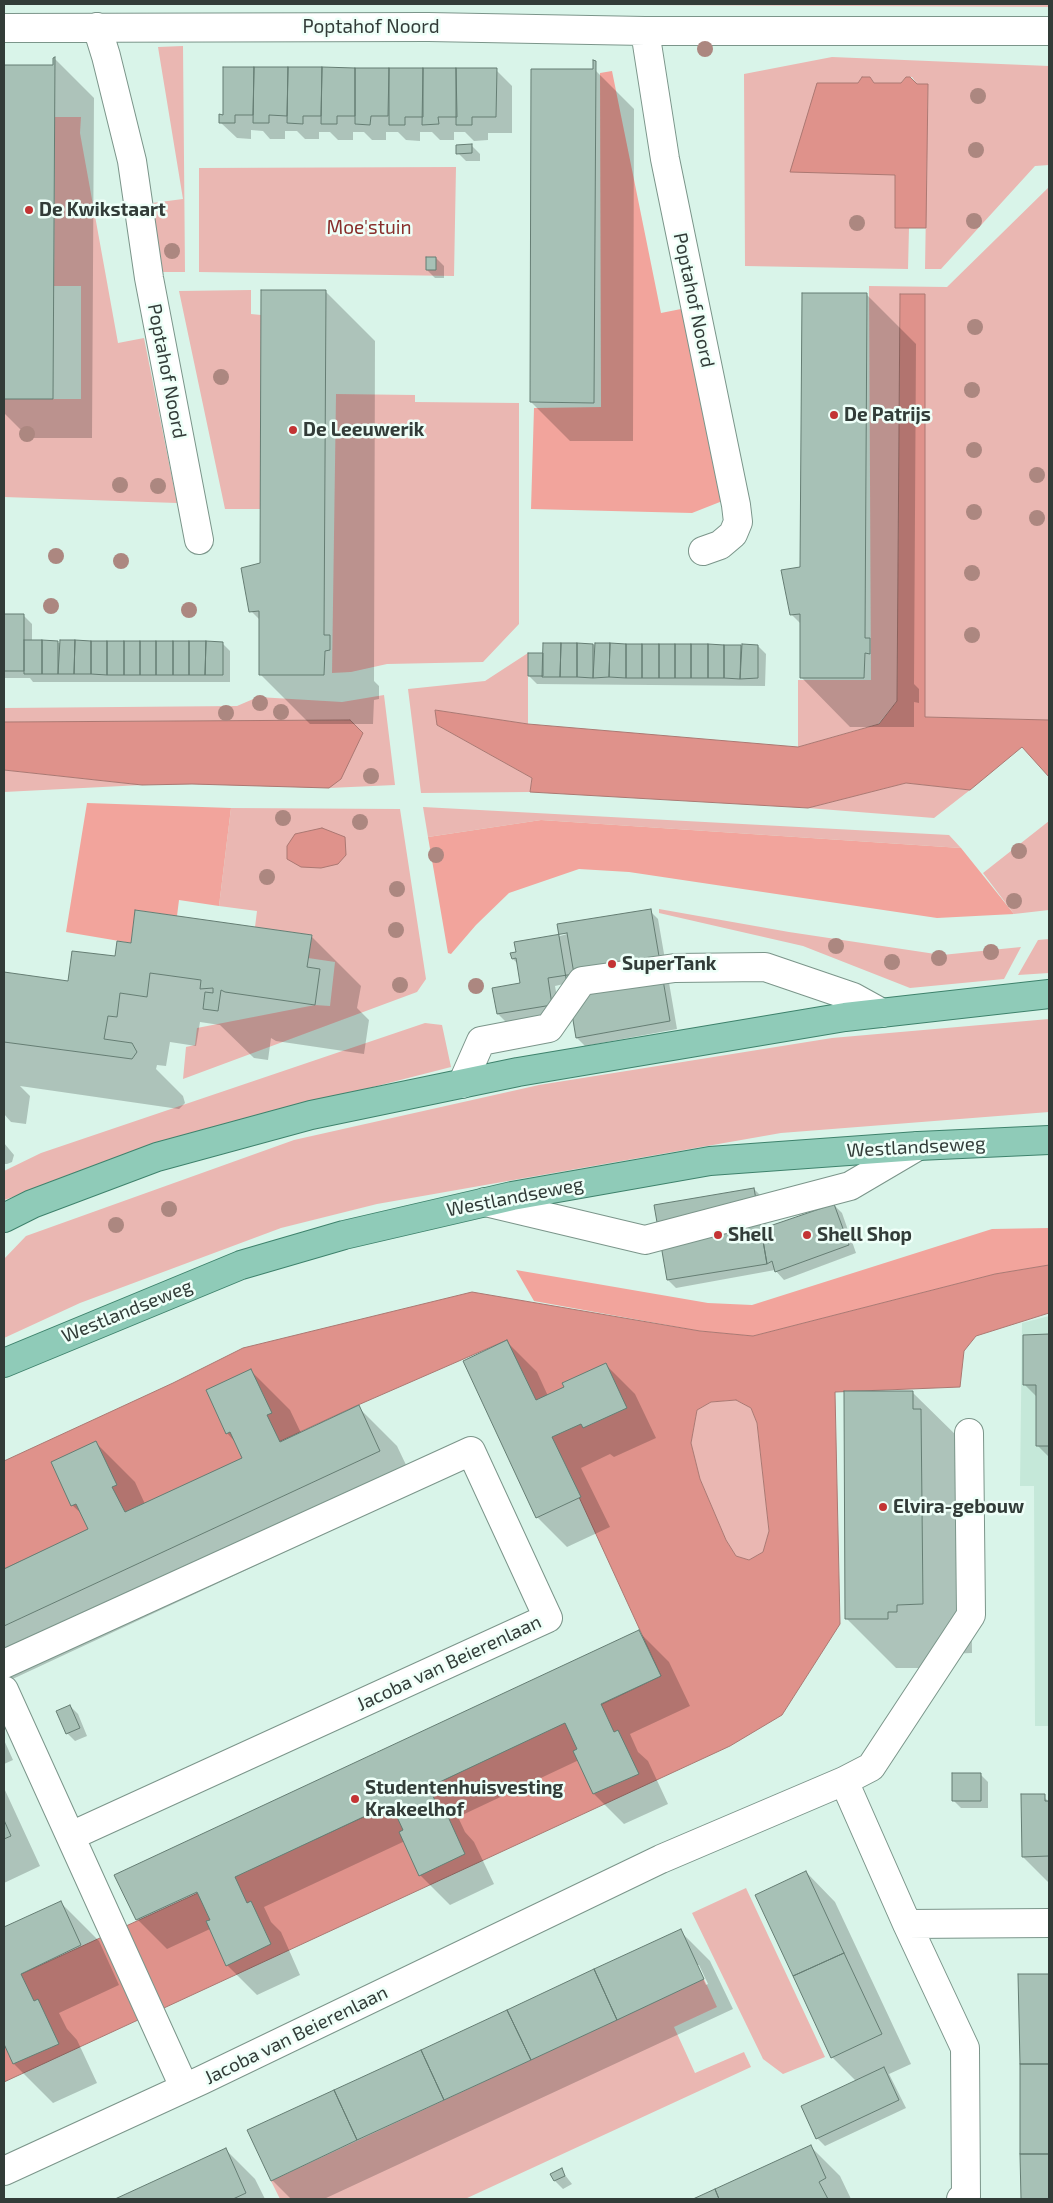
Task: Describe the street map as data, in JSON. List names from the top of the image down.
{
  "streets": {
    "main road": ["Westlandseweg"],
    "street": ["Poptahof Noord", "Jacoba van Beierenlaan"]
  },
  "parks": ["Moe'stuin"],
  "places": [
    "De Kwikstaart",
    "De Patrijs",
    "De Leeuwerik",
    "SuperTank",
    "Shell",
    "Shell Shop",
    "Elvira-gebouw",
    "Studentenhuisvesting Krakeelhof"
  ]
}
